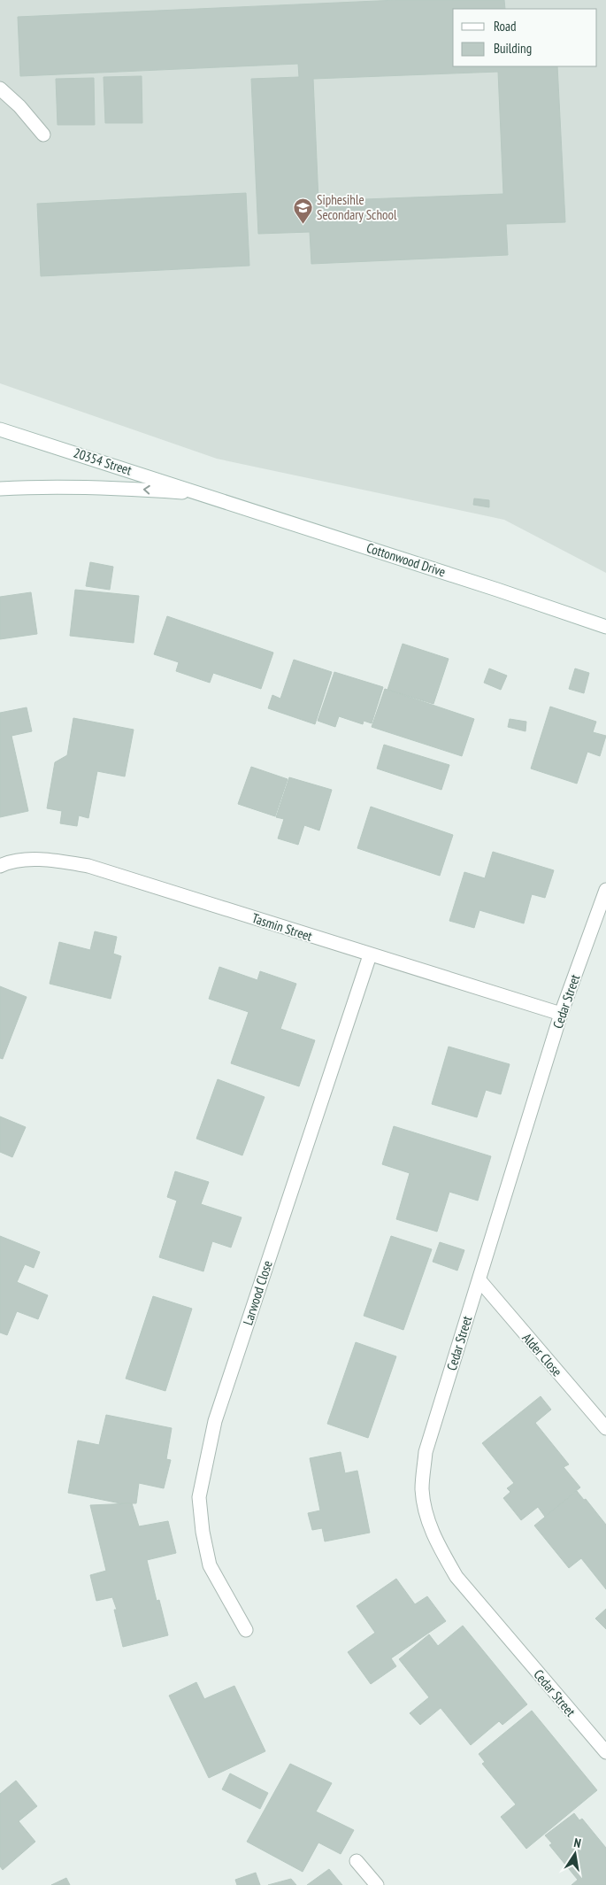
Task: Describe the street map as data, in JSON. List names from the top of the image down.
{
  "streets": {
    "street": [
      "20354 Street",
      "Cottonwood Drive",
      "Tasmin Street",
      "Cedar Street",
      "Larwood Close",
      "Alder Close"
    ]
  },
  "crossings": [
    ["20354 Street", "Cottonwood Drive"],
    ["Tasmin Street", "Cedar Street"],
    ["Tasmin Street", "Larwood Close"],
    ["Cedar Street", "Alder Close"]
  ],
  "places": {
    "school or university": ["Siphesihle Secondary School"]
  },
  "legend": ["Road", "Building"],
  "north": "top"
}
